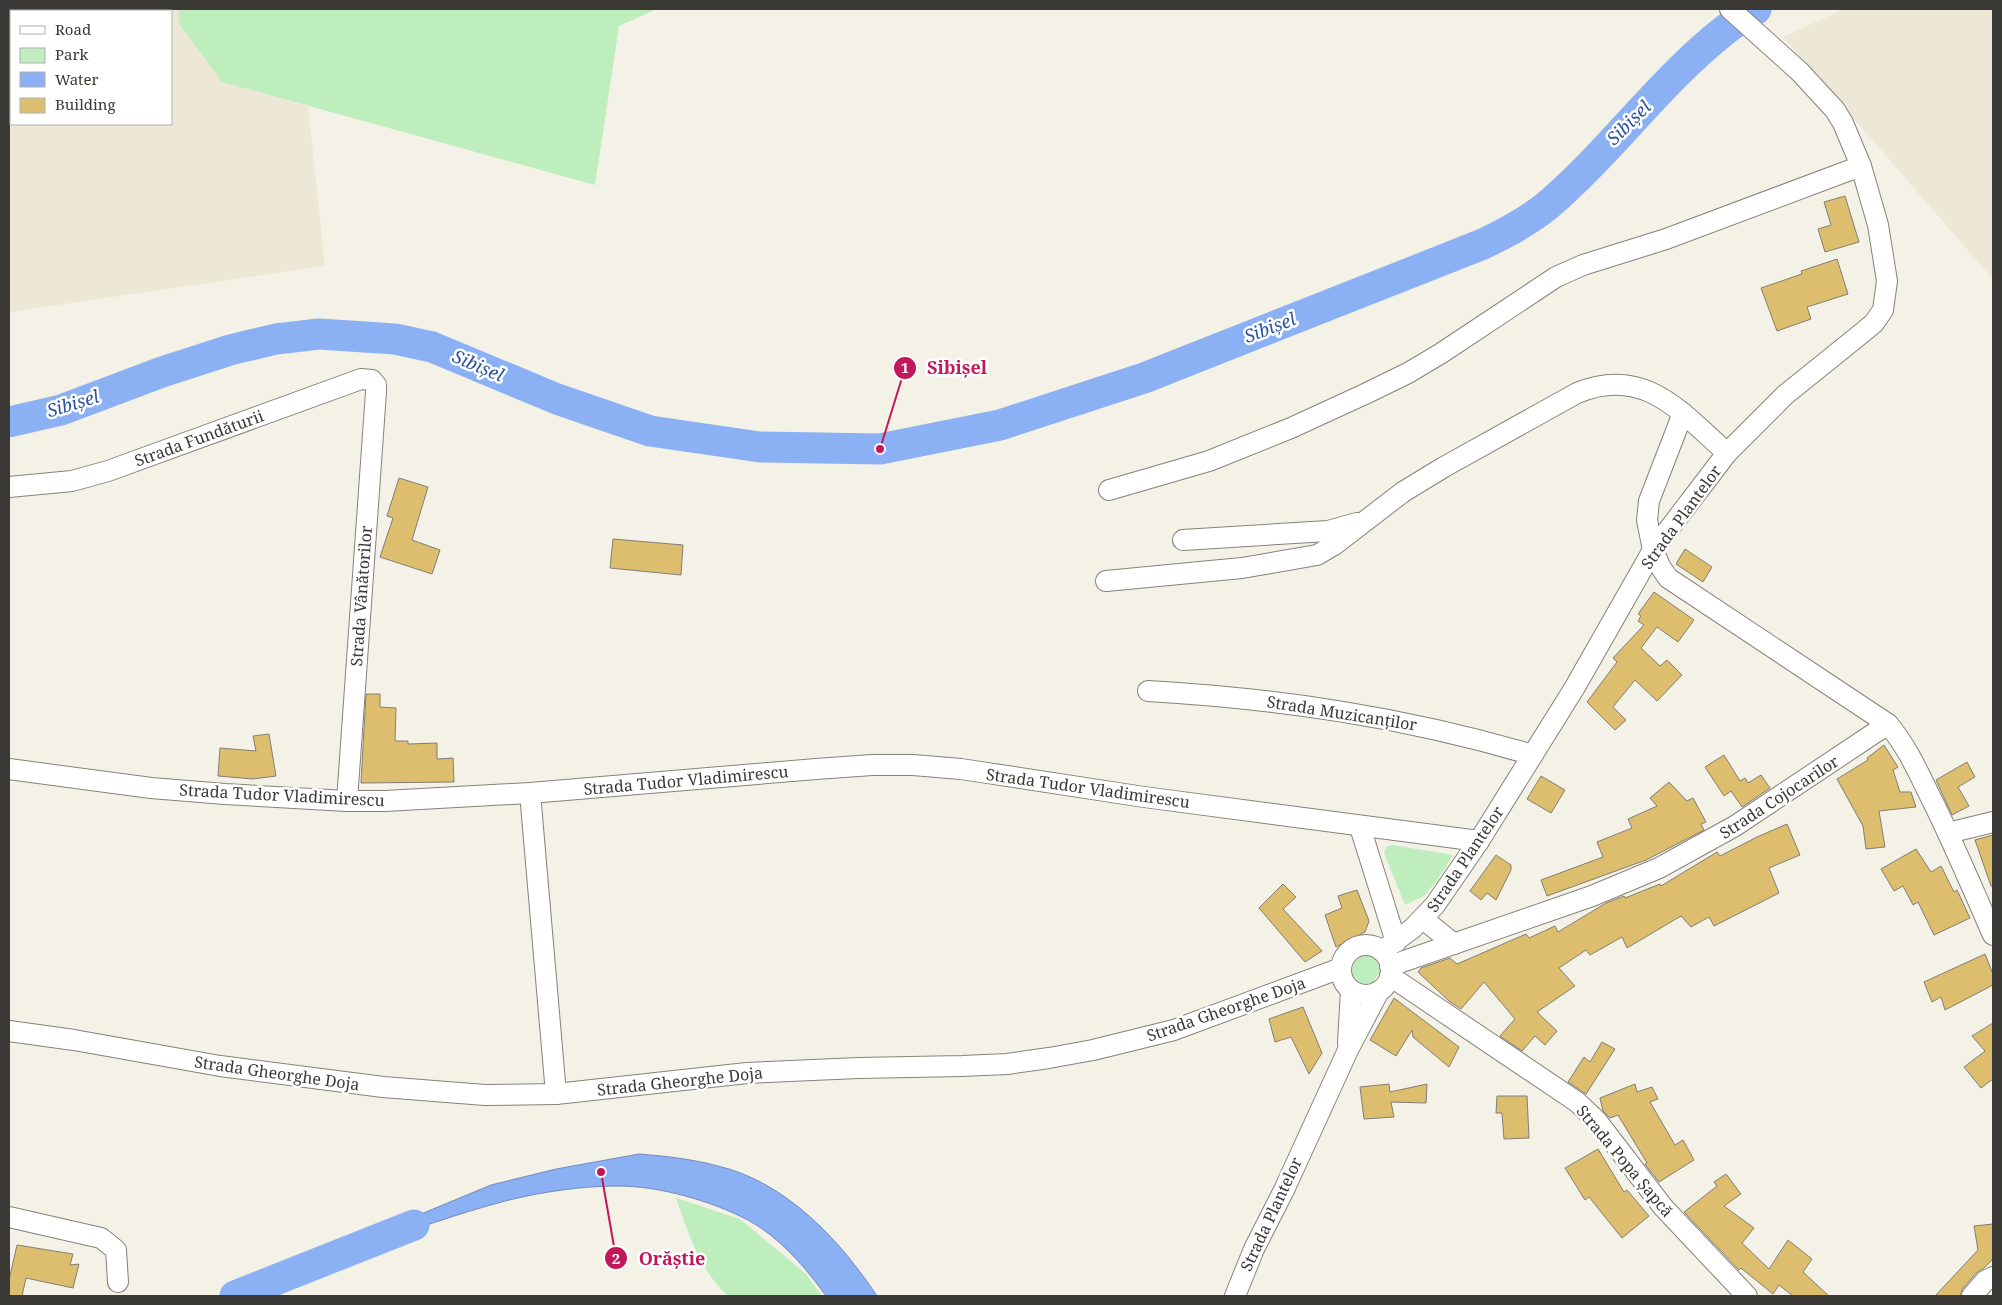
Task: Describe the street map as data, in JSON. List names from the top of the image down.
{
  "streets": {
    "street": [
      "Strada Fundăturii",
      "Strada Plantelor",
      "Strada Vânătorilor",
      "Strada Muzicanților",
      "Strada Tudor Vladimirescu",
      "Strada Cojocarilor",
      "Strada Gheorghe Doja",
      "Strada Popa Șapcă"
    ]
  },
  "crossings": [
    ["Strada Fundăturii", "Strada Vânătorilor"],
    ["Strada Plantelor", "Strada Muzicanților"],
    ["Strada Plantelor", "Strada Tudor Vladimirescu"],
    ["Strada Plantelor", "Strada Cojocarilor"],
    ["Strada Plantelor", "Strada Gheorghe Doja"],
    ["Strada Plantelor", "Strada Popa Șapcă"],
    ["Strada Vânătorilor", "Strada Tudor Vladimirescu"],
    ["Strada Cojocarilor", "Strada Gheorghe Doja"],
    ["Strada Cojocarilor", "Strada Popa Șapcă"],
    ["Strada Gheorghe Doja", "Strada Popa Șapcă"]
  ],
  "water": ["Sibișel"],
  "places": ["Sibișel", "Orăștie"],
  "legend": [
    "Road",
    "Park",
    "Water",
    "Building"
  ]
}
